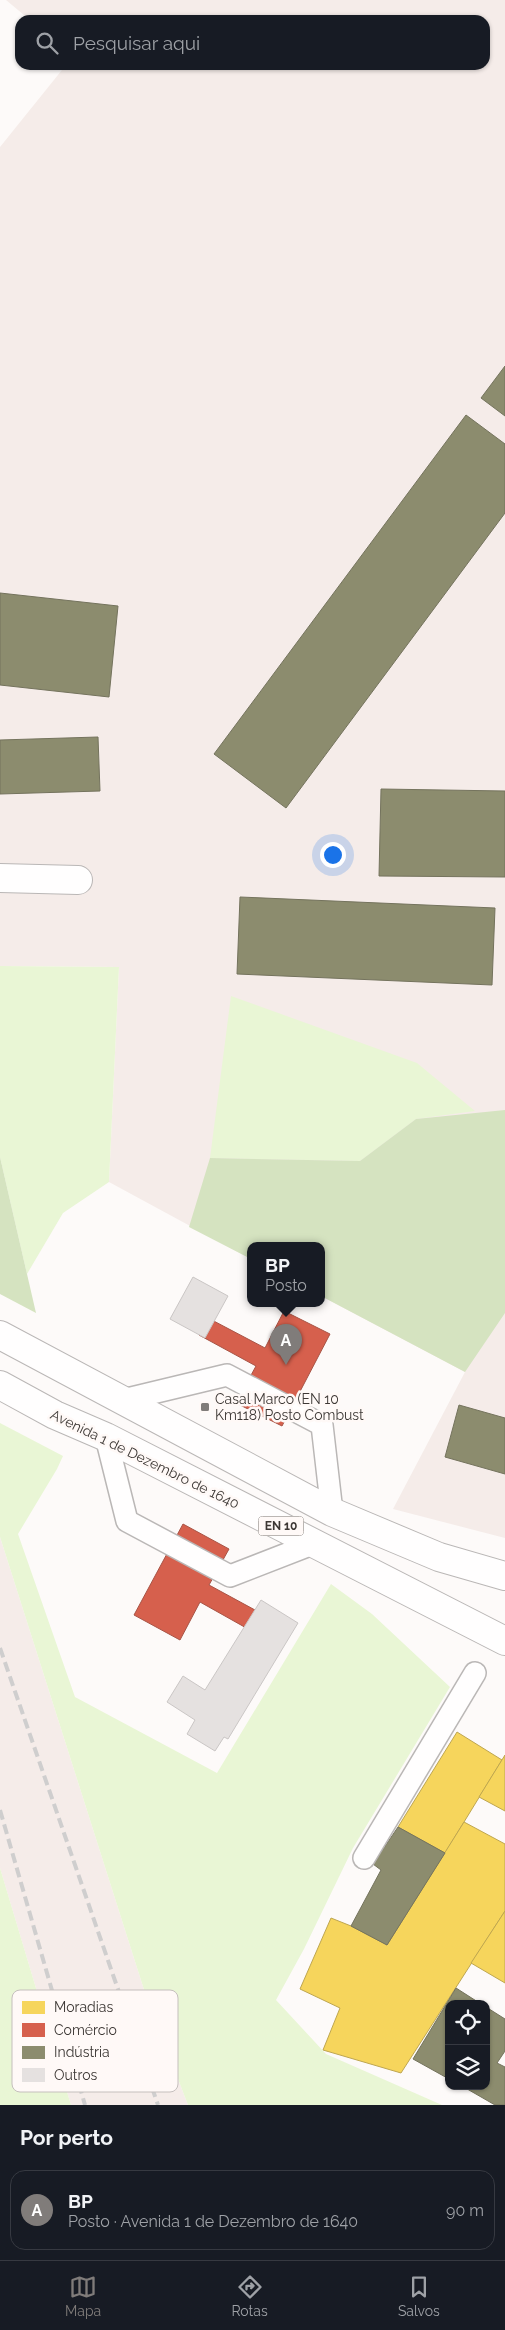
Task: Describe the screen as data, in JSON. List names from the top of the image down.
{
  "streets": {
    "main road": ["Avenida 1 de Dezembro de 1640", "EN 10"]
  },
  "places": {
    "transit": ["Casal Marco (EN 10 Km118) Posto Combust"]
  },
  "legend": [
    "Moradias",
    "Comércio",
    "Indústria",
    "Outros"
  ],
  "page": {
    "search": "Pesquisar aqui",
    "popup": ["BP", "Posto"],
    "pins": "A",
    "heading": "Por perto",
    "list": [
      {
        "mark": "A",
        "name": "BP",
        "note": "Posto · Avenida 1 de Dezembro de 1640",
        "value": "90 m"
      }
    ],
    "nav": ["Mapa", "Rotas", "Salvos"]
  }
}
